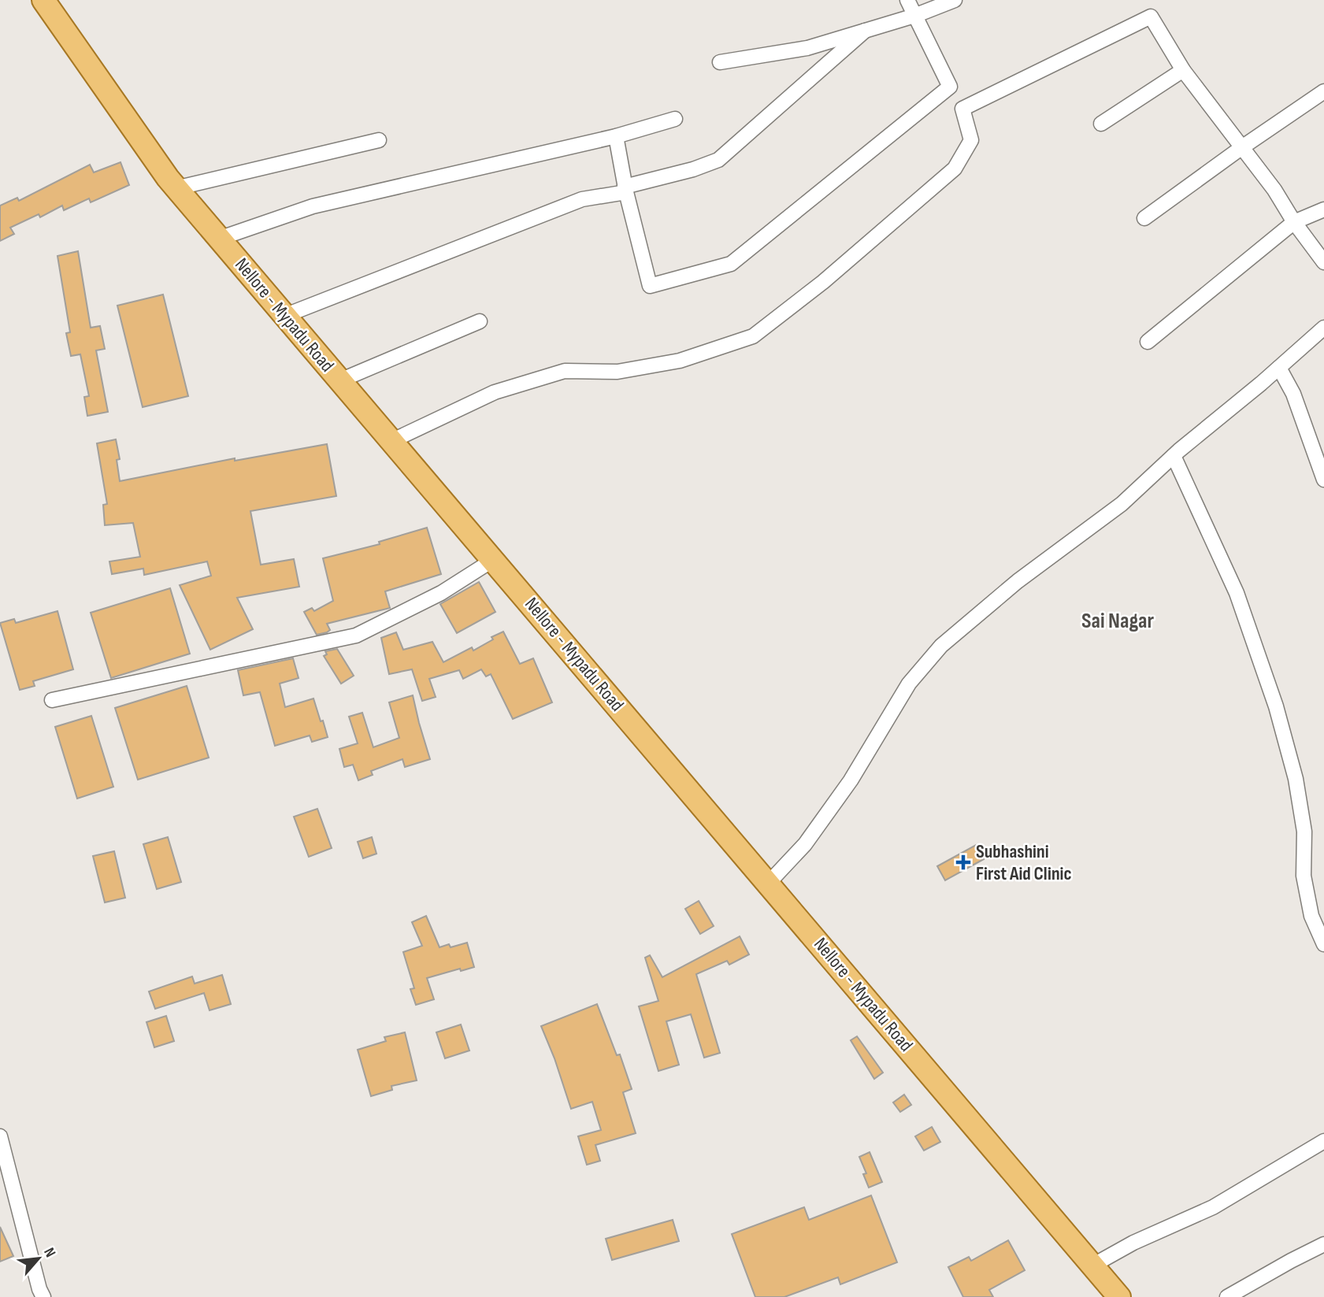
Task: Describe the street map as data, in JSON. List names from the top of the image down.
{
  "streets": {
    "main road": ["Nellore - Mypadu Road"]
  },
  "districts": ["Sai Nagar"],
  "places": {
    "health": ["Subhashini First Aid Clinic"]
  },
  "north": "top right"
}
